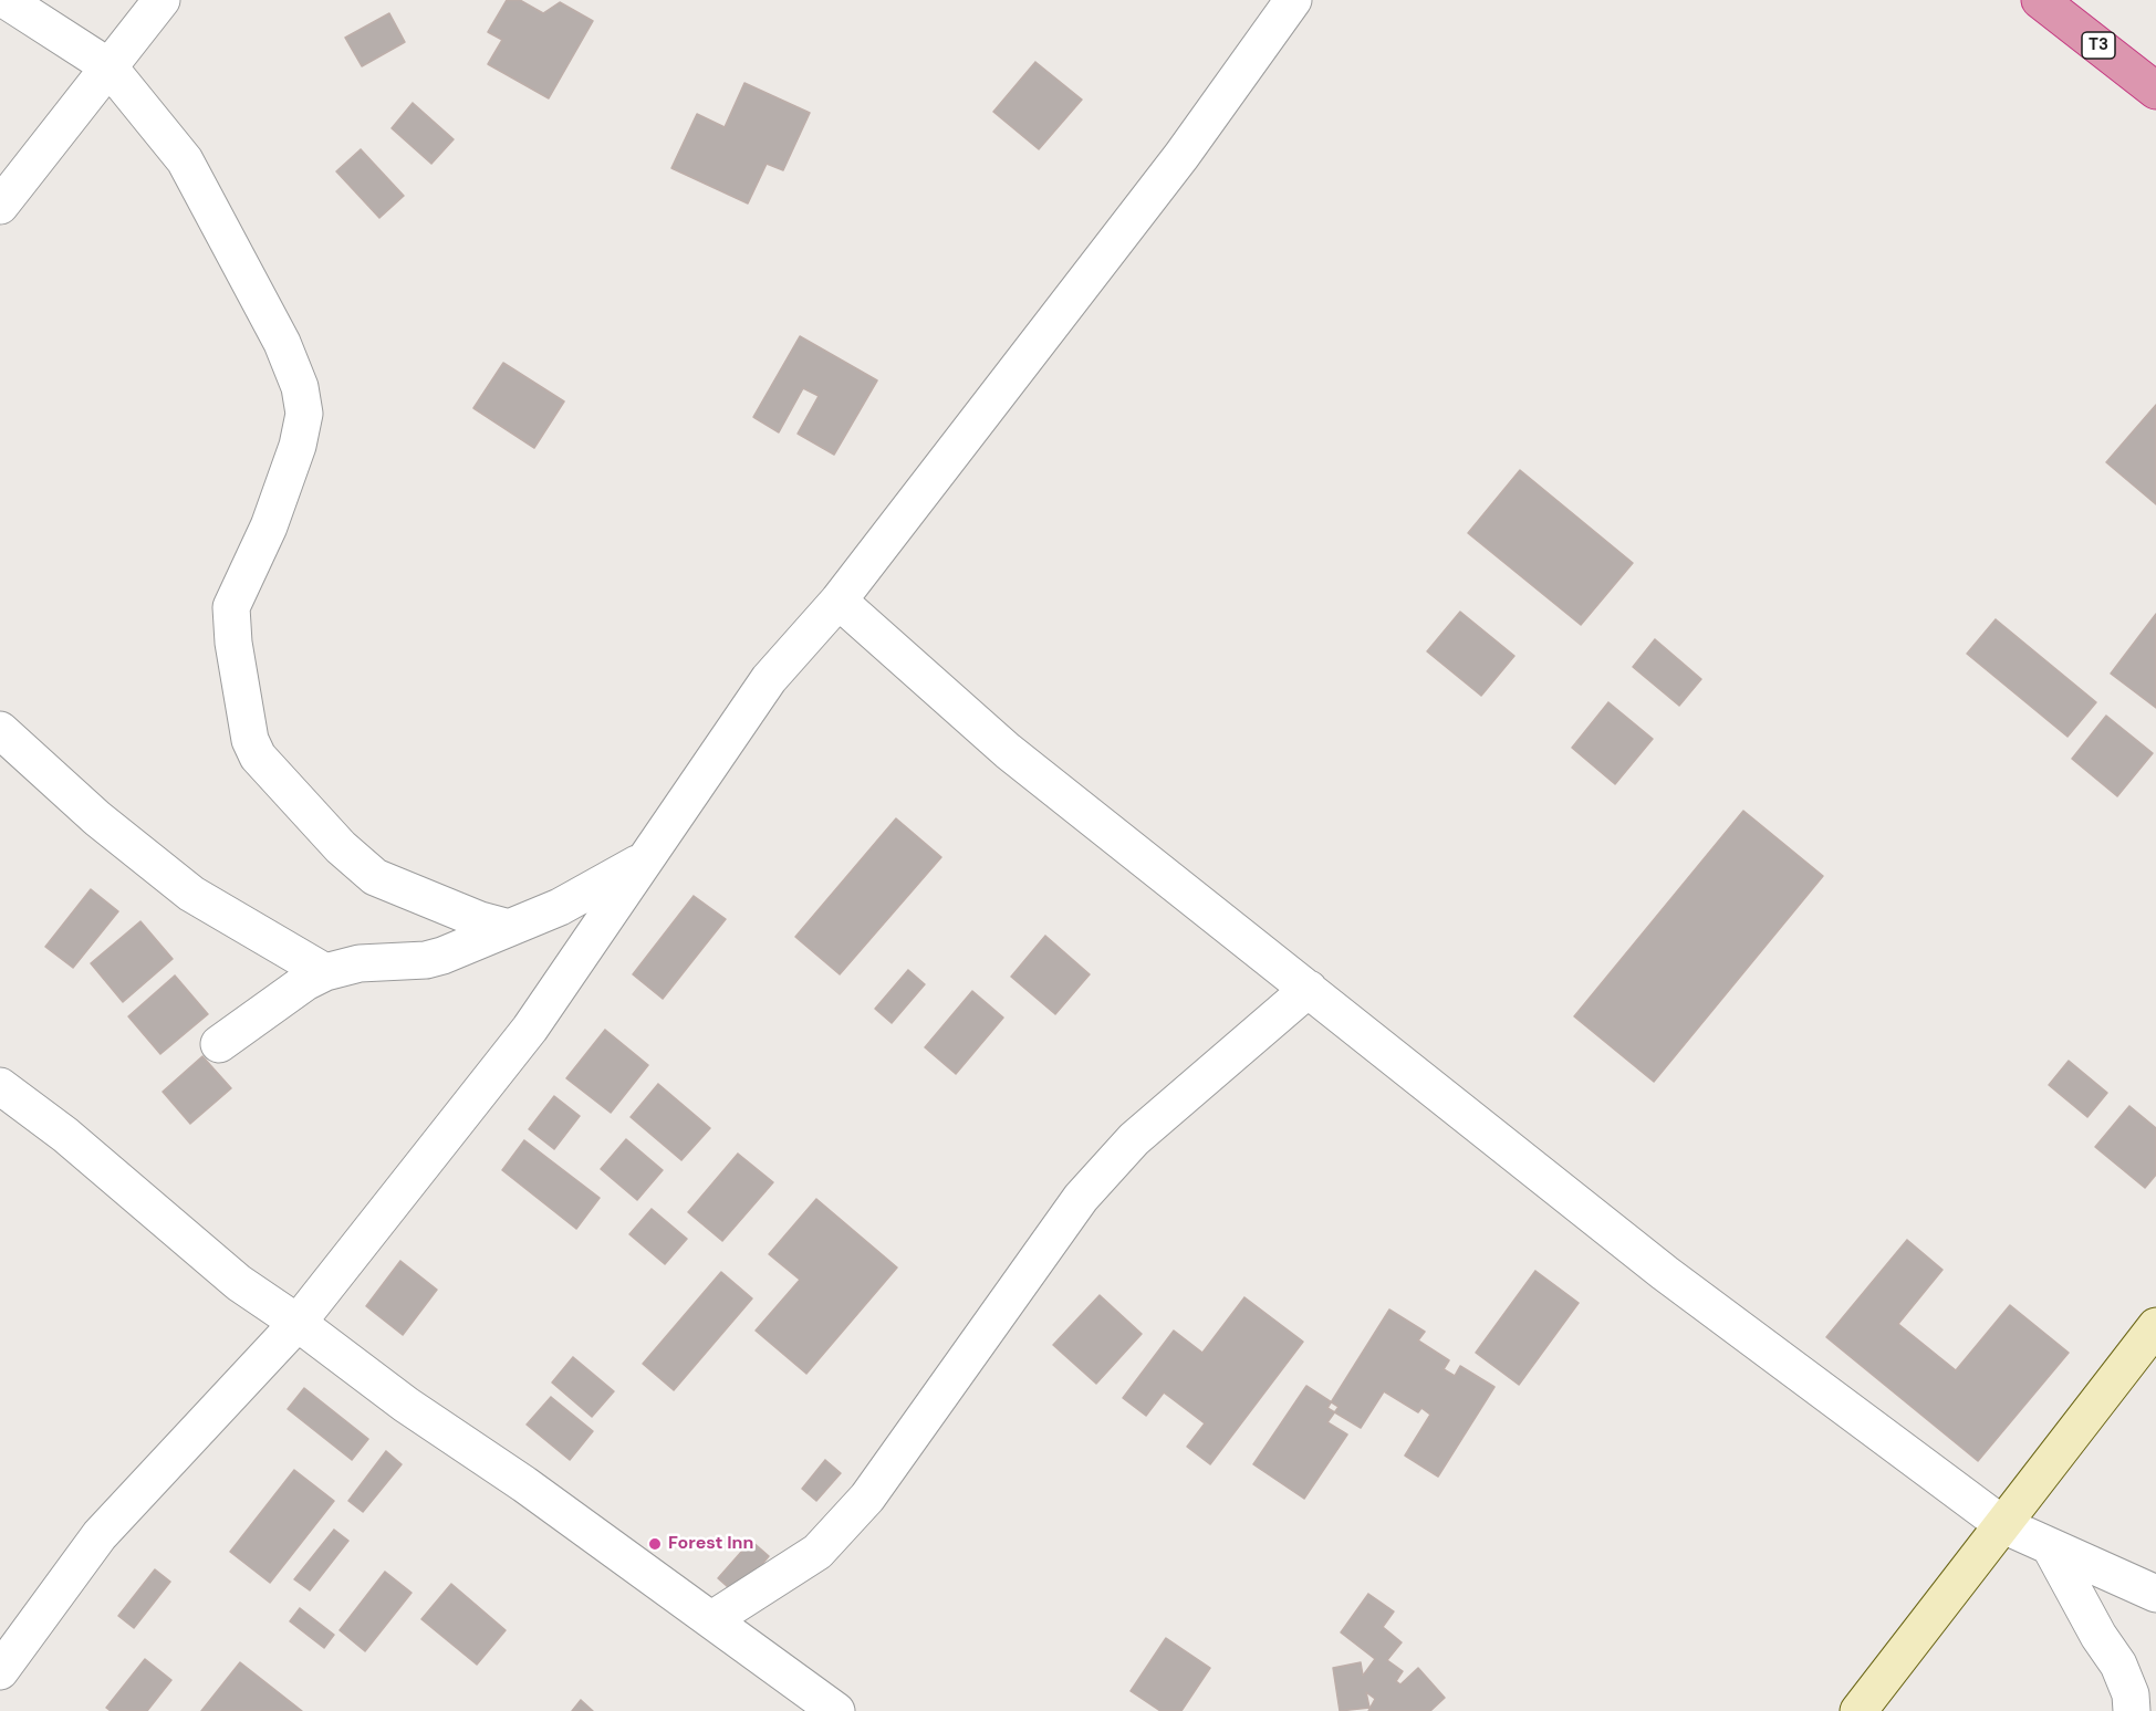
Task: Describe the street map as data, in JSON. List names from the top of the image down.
{
  "streets": {
    "highway": ["T3"]
  },
  "places": ["Forest Inn"]
}
